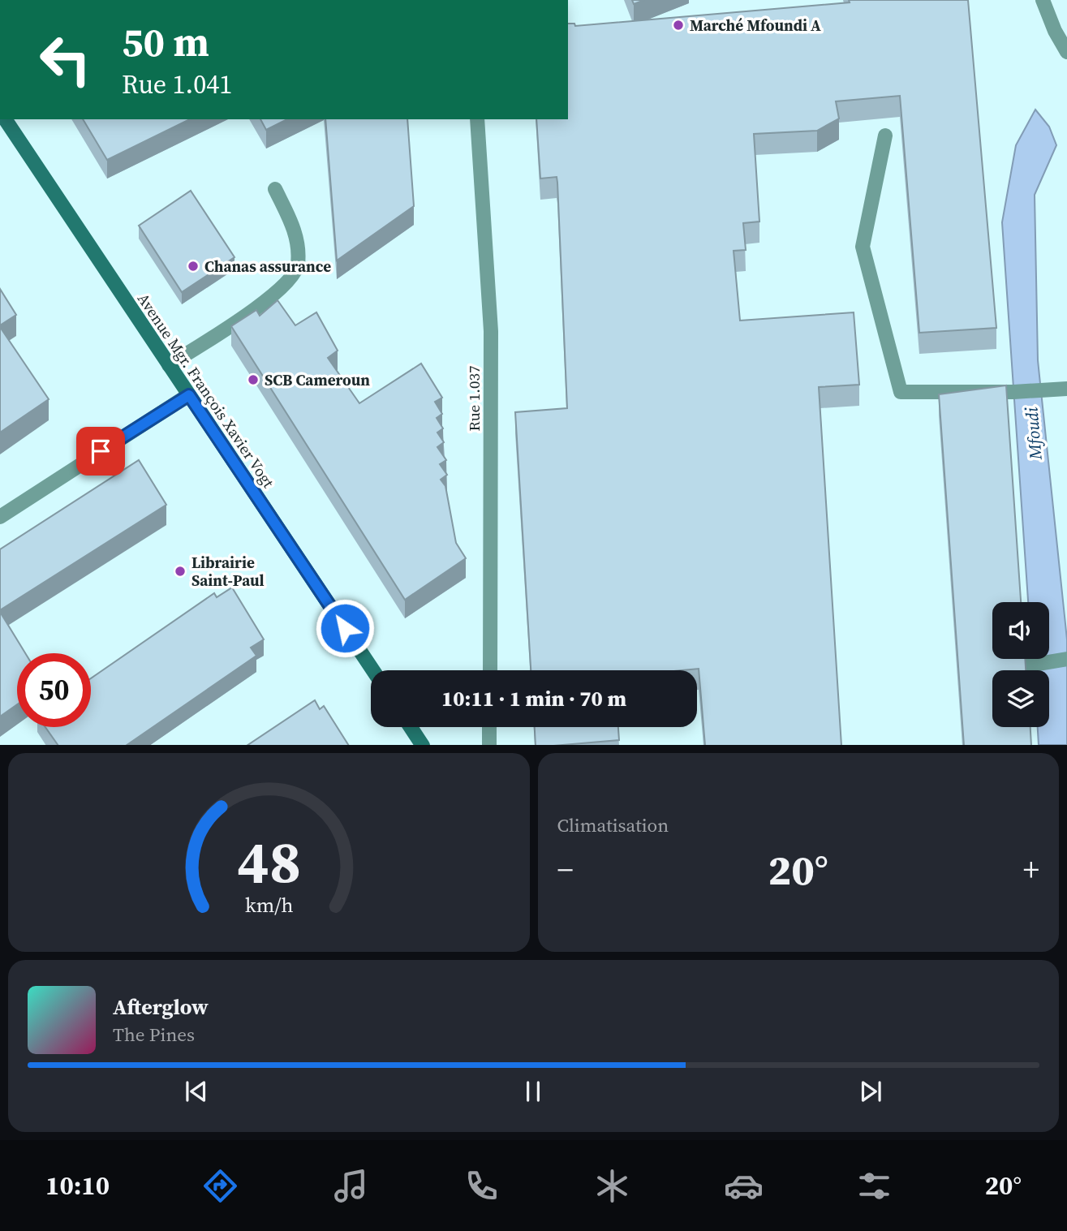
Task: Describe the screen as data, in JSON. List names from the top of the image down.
{
  "streets": {
    "main road": ["Avenue Mgr. François Xavier Vogt"],
    "street": ["Rue 1.037"]
  },
  "water": ["Mfoudi"],
  "places": [
    "Marché Mfoundi A",
    "Chanas assurance",
    "SCB Cameroun",
    "Librairie Saint-Paul"
  ],
  "page": {
    "turn": ["50 m", "Rue 1.041"],
    "limit": "50",
    "trip": "10:11 · 1 min · 70 m",
    "tile": "Climatisation",
    "heat": ["−", "20°", "+"],
    "song": ["Afterglow", "The Pines"],
    "tabs": ["10:10", "20°"],
    "gauge": ["48", "km/h"]
  }
}
